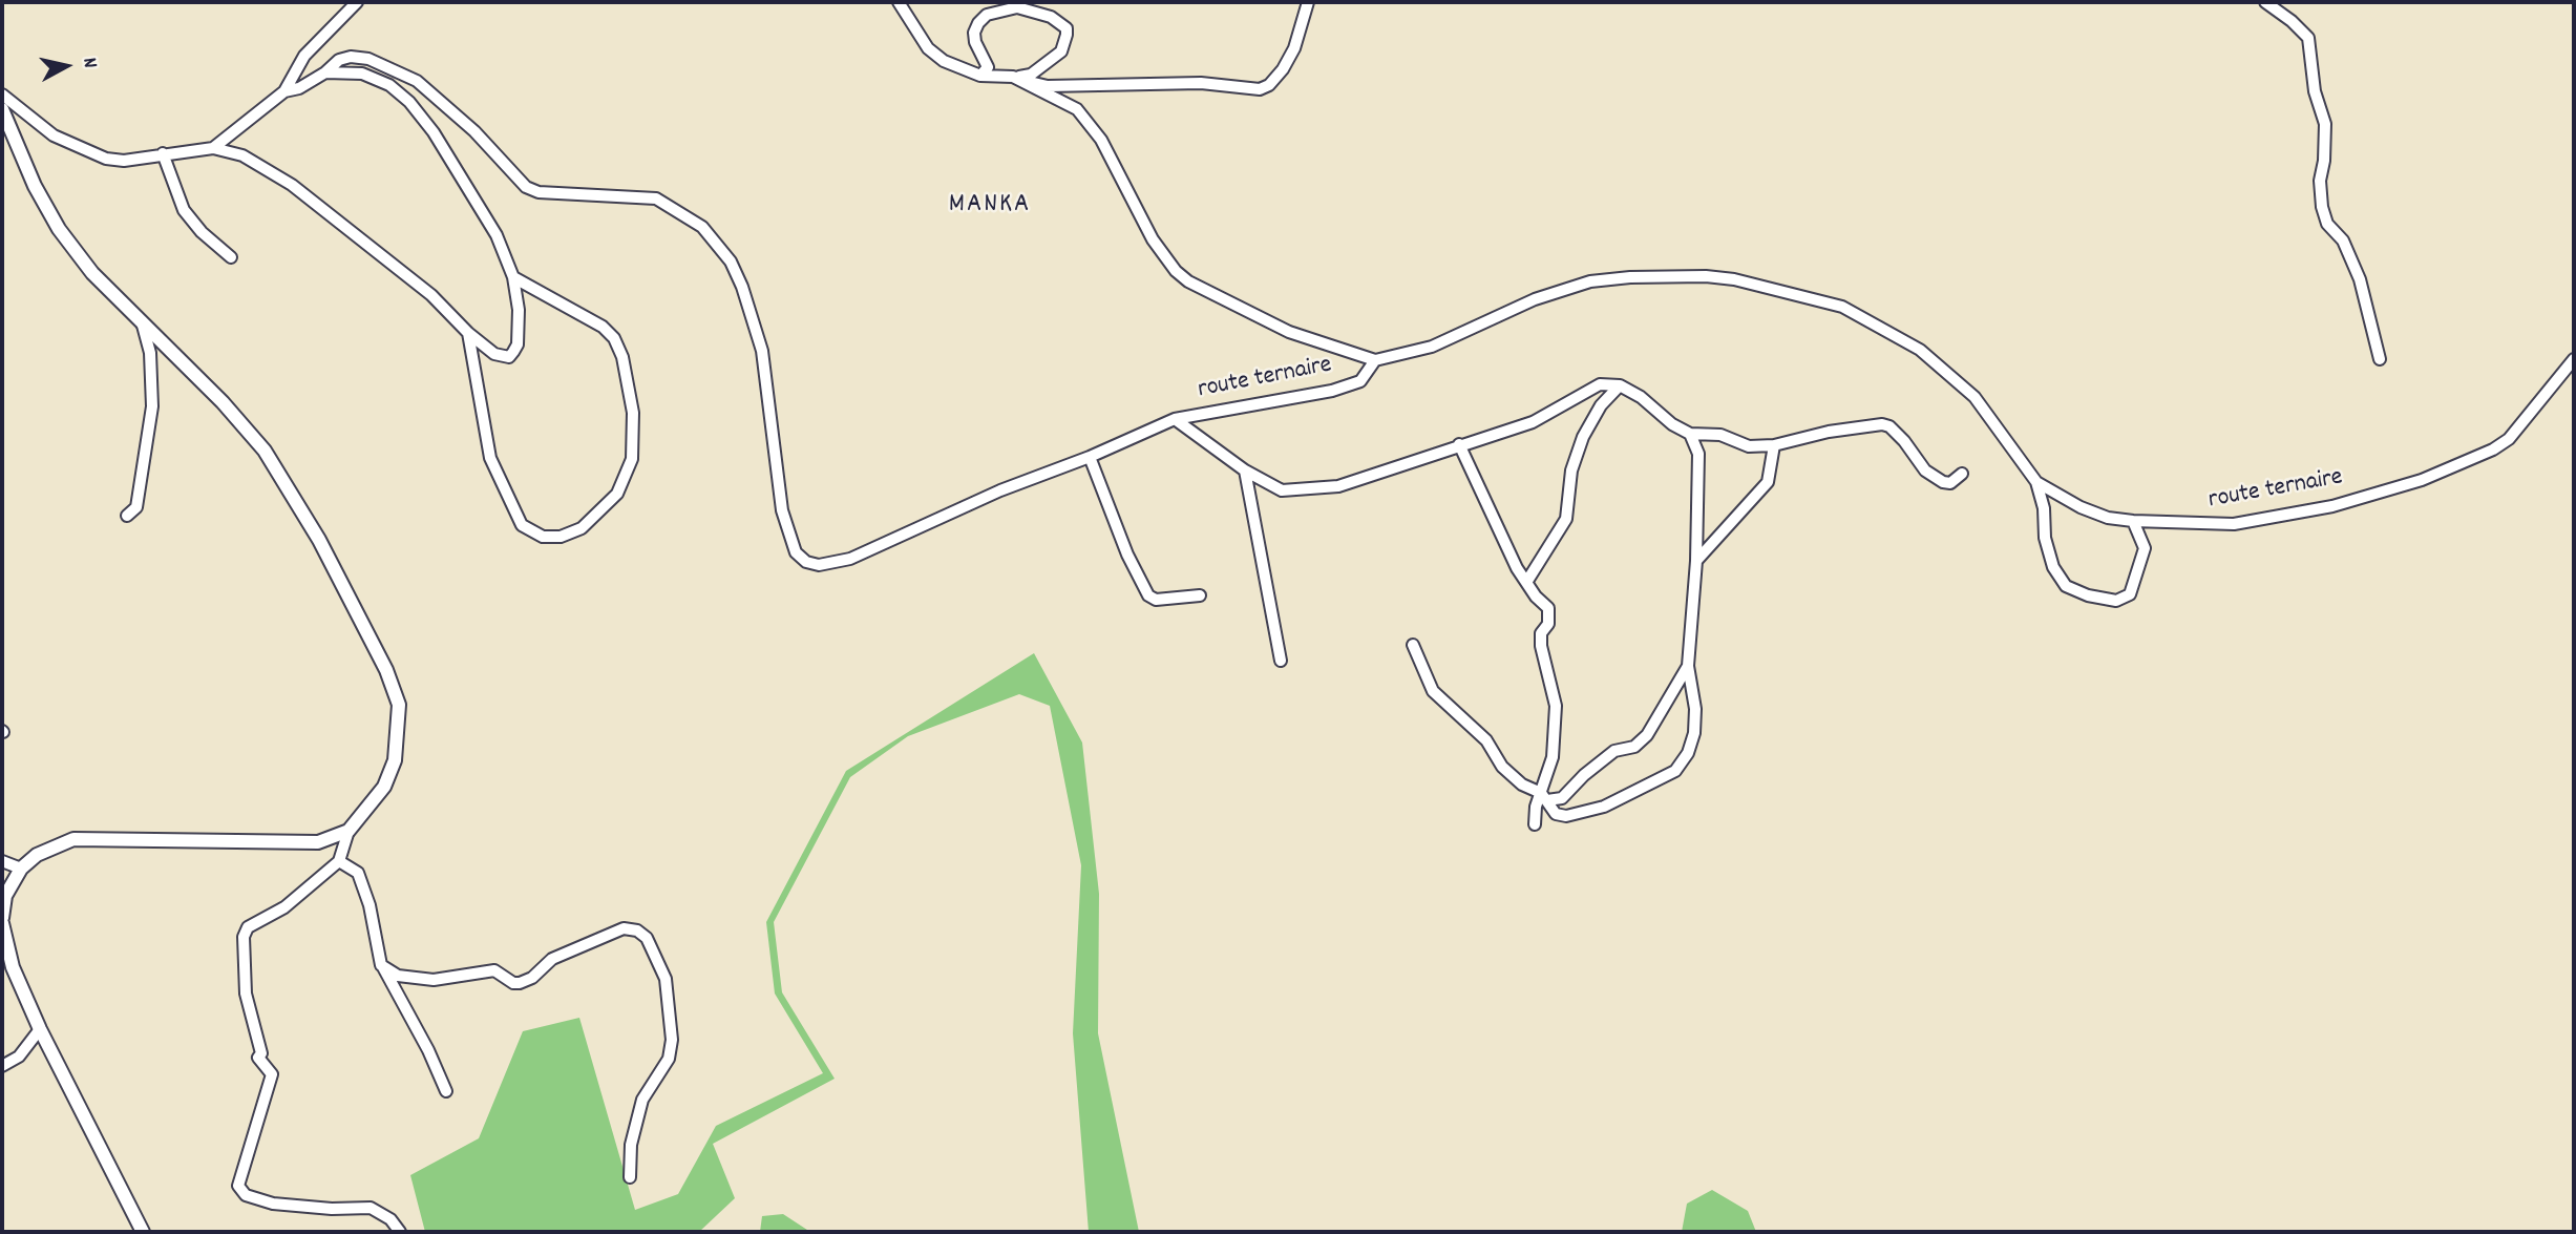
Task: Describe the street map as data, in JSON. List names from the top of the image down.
{
  "streets": {
    "street": ["route ternaire"]
  },
  "districts": ["MANKA"],
  "north": "right"
}
